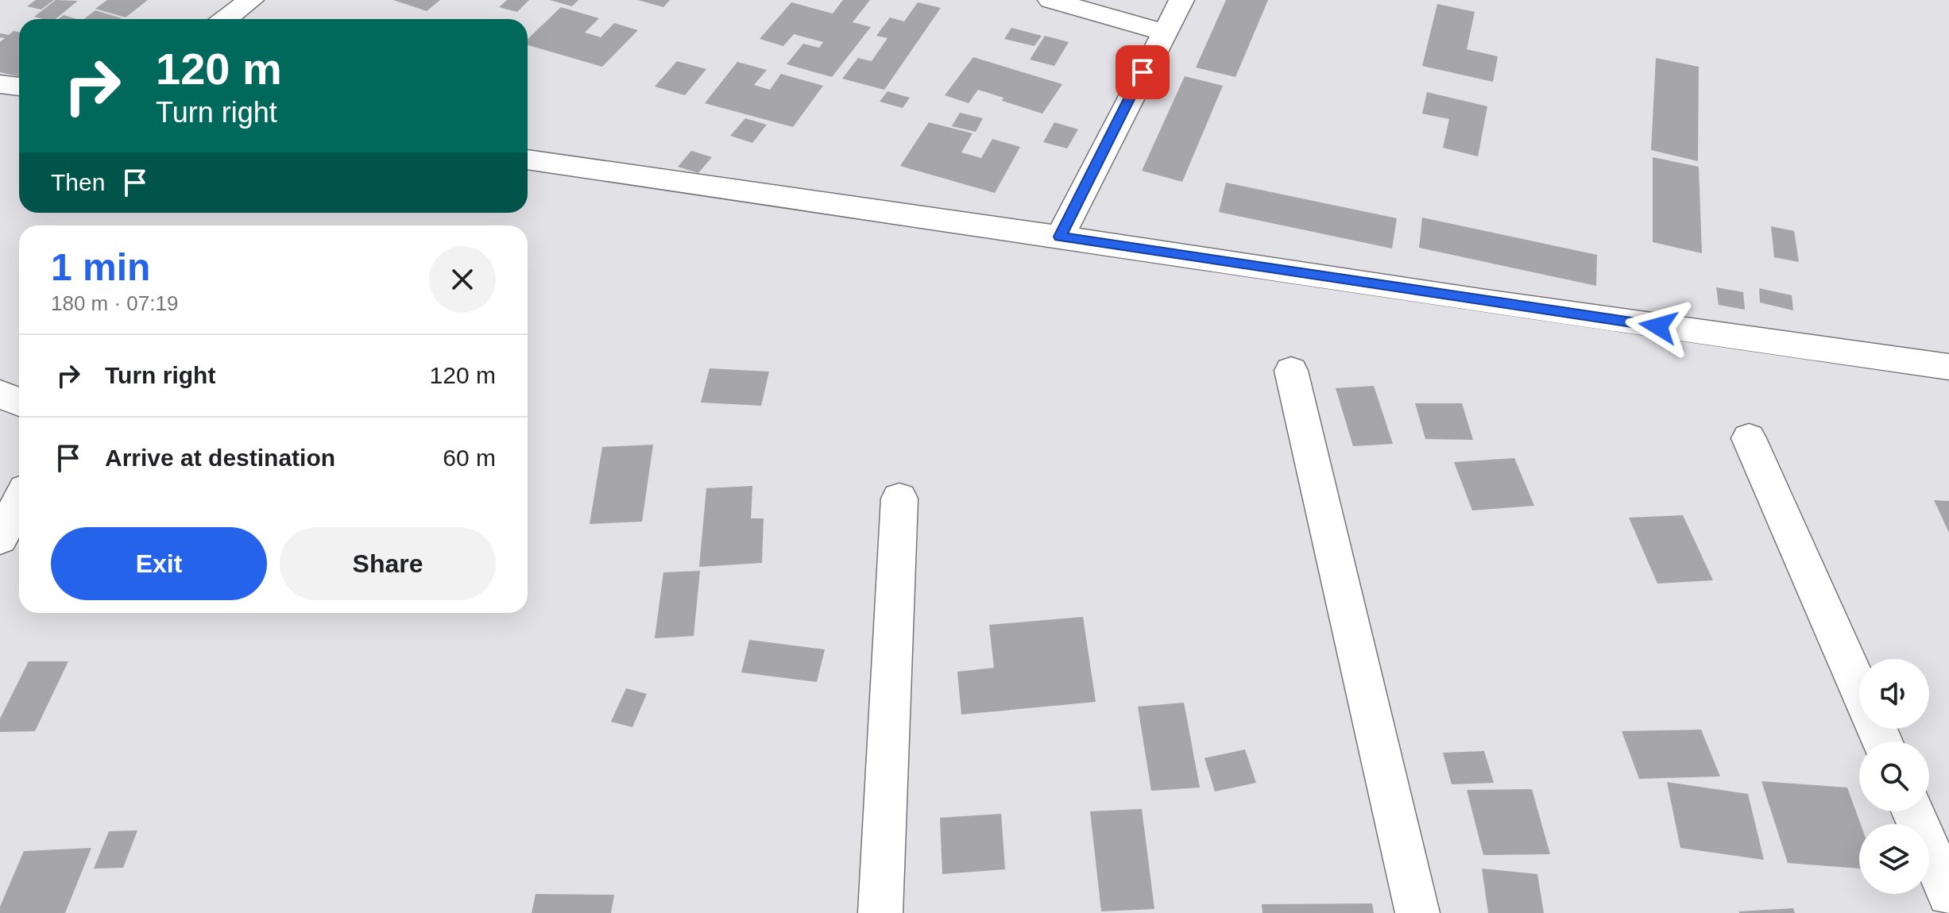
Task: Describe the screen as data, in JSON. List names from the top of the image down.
{
  "page": {
    "turn": ["120 m", "Turn right"],
    "then": "Then",
    "heading": ["1 min", "180 m · 07:19"],
    "list": [
      {
        "name": "Turn right",
        "value": "120 m"
      },
      {
        "name": "Arrive at destination",
        "value": "60 m"
      }
    ],
    "buttons": ["Exit", "Share"]
  }
}
